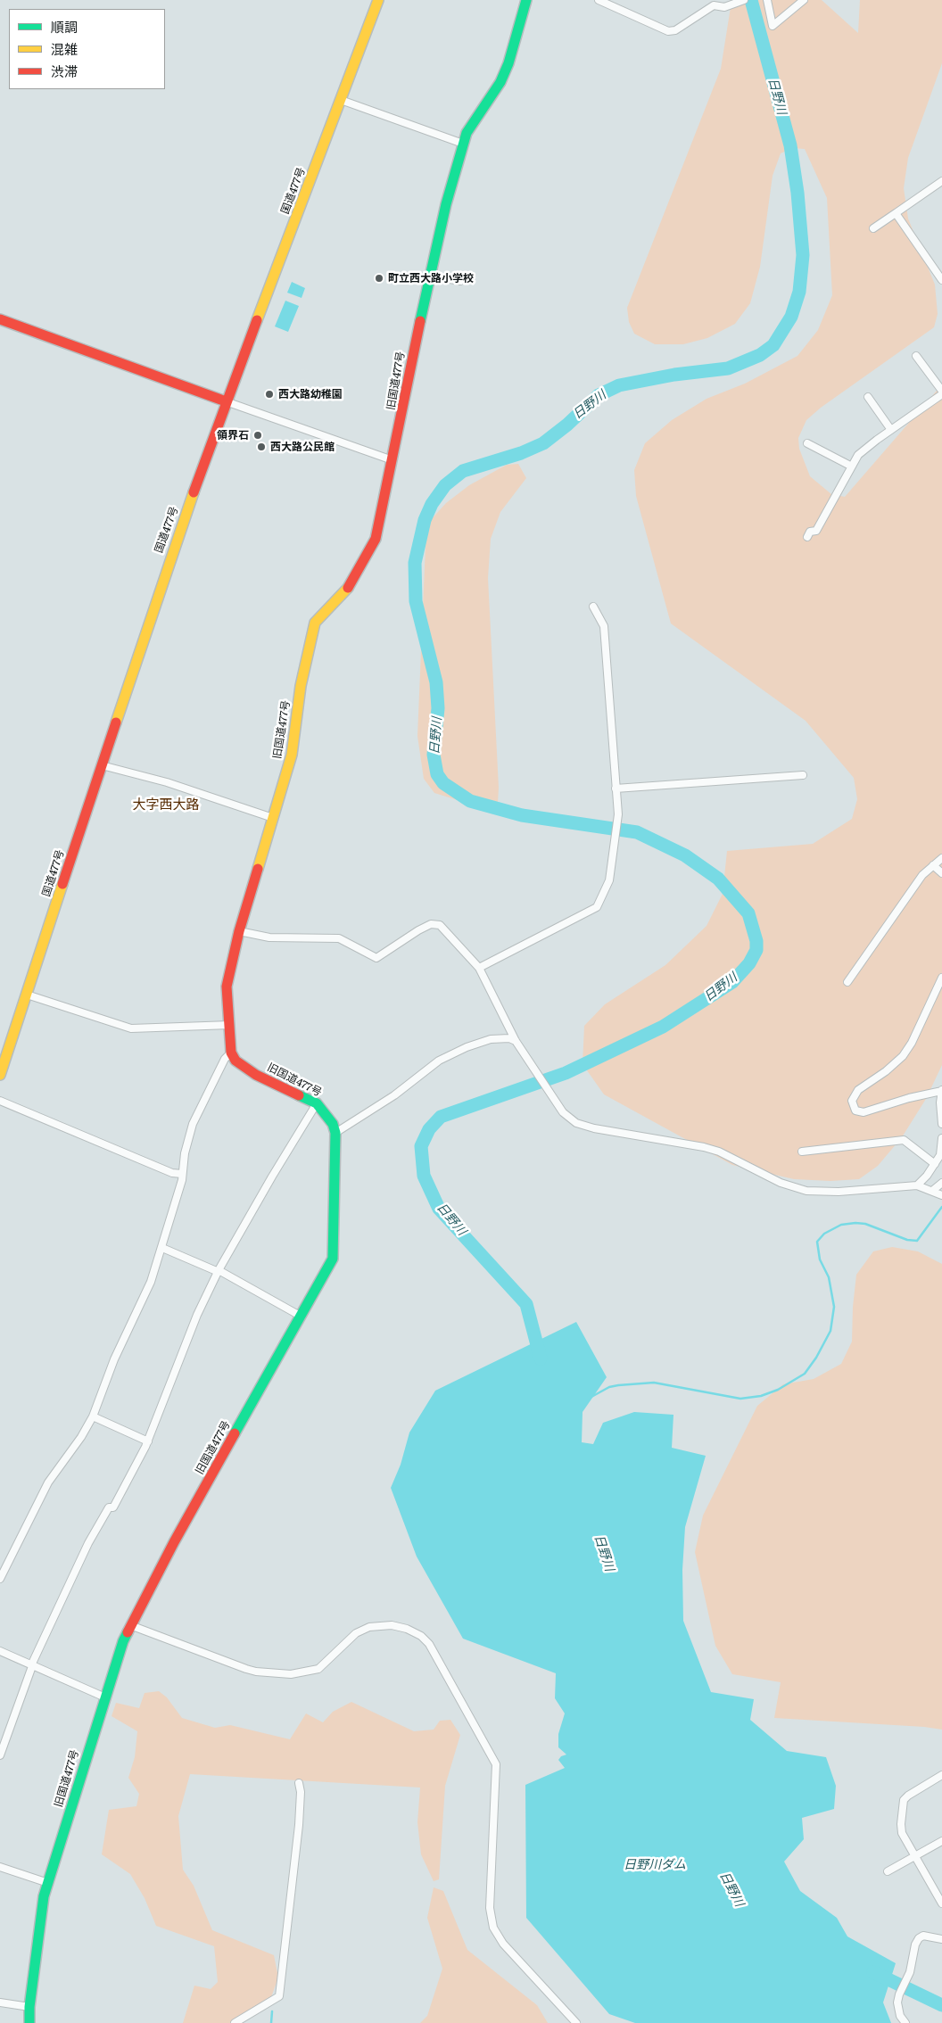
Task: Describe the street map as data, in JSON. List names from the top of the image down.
{
  "streets": {
    "main road": ["国道477号", "旧国道477号"]
  },
  "districts": ["大字西大路"],
  "water": ["日野川", "日野川ダム"],
  "places": [
    "町立西大路小学校",
    "西大路幼稚園",
    "領界石",
    "西大路公民館"
  ],
  "legend": ["順調", "混雑", "渋滞"]
}
